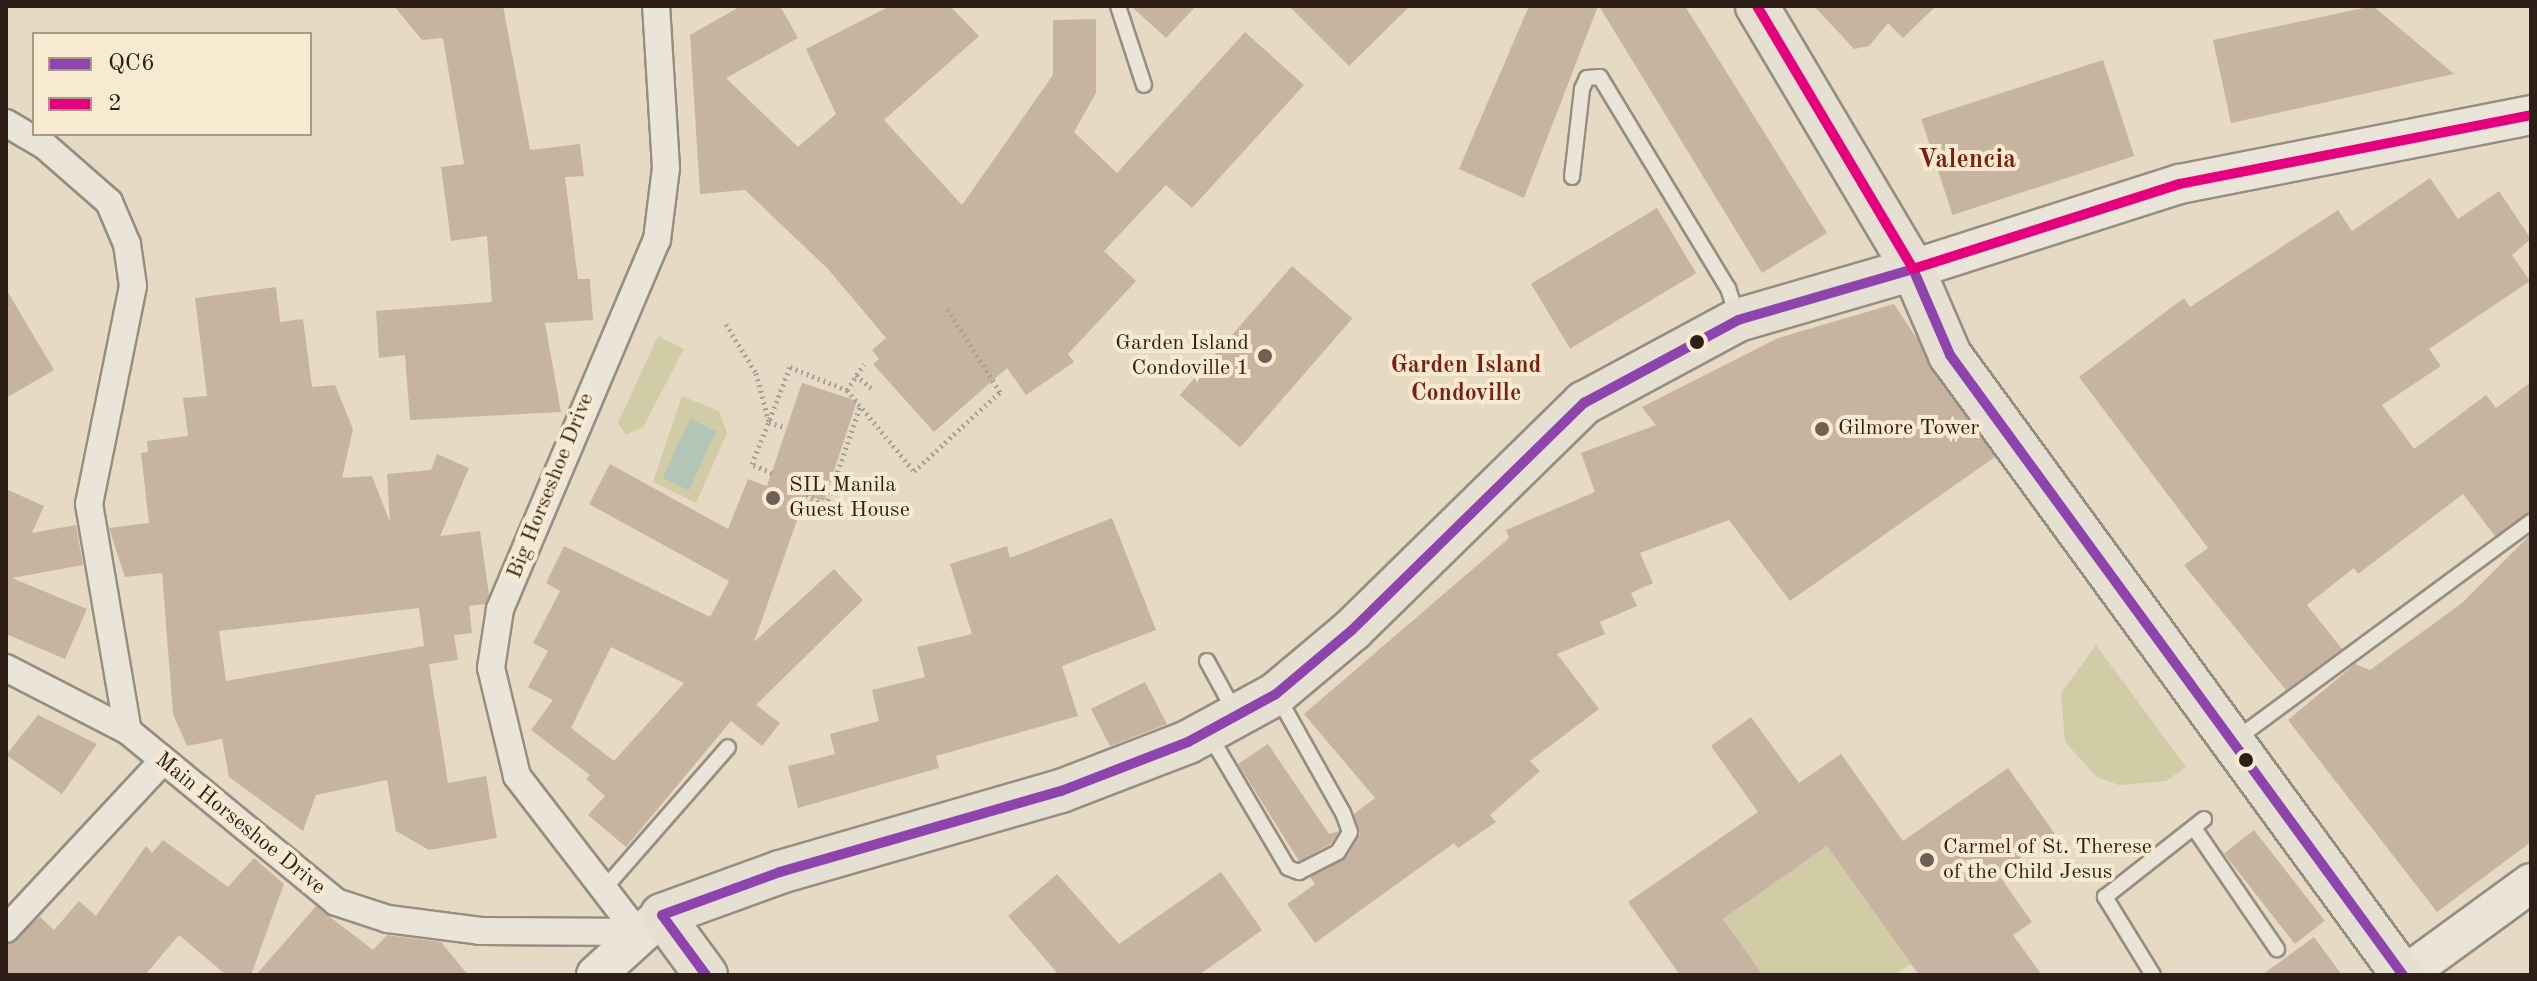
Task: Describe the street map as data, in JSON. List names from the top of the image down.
{
  "streets": {
    "street": ["Big Horseshoe Drive", "Main Horseshoe Drive"]
  },
  "crossings": [
    ["Big Horseshoe Drive", "Main Horseshoe Drive"]
  ],
  "districts": ["Valencia", "Garden Island Condoville"],
  "places": [
    "Garden Island Condoville 1",
    "Gilmore Tower",
    "SIL Manila Guest House",
    "Carmel of St. Therese of the Child Jesus"
  ],
  "lines": ["transit line 2", "transit line QC6"],
  "legend": ["QC6", "2"]
}
